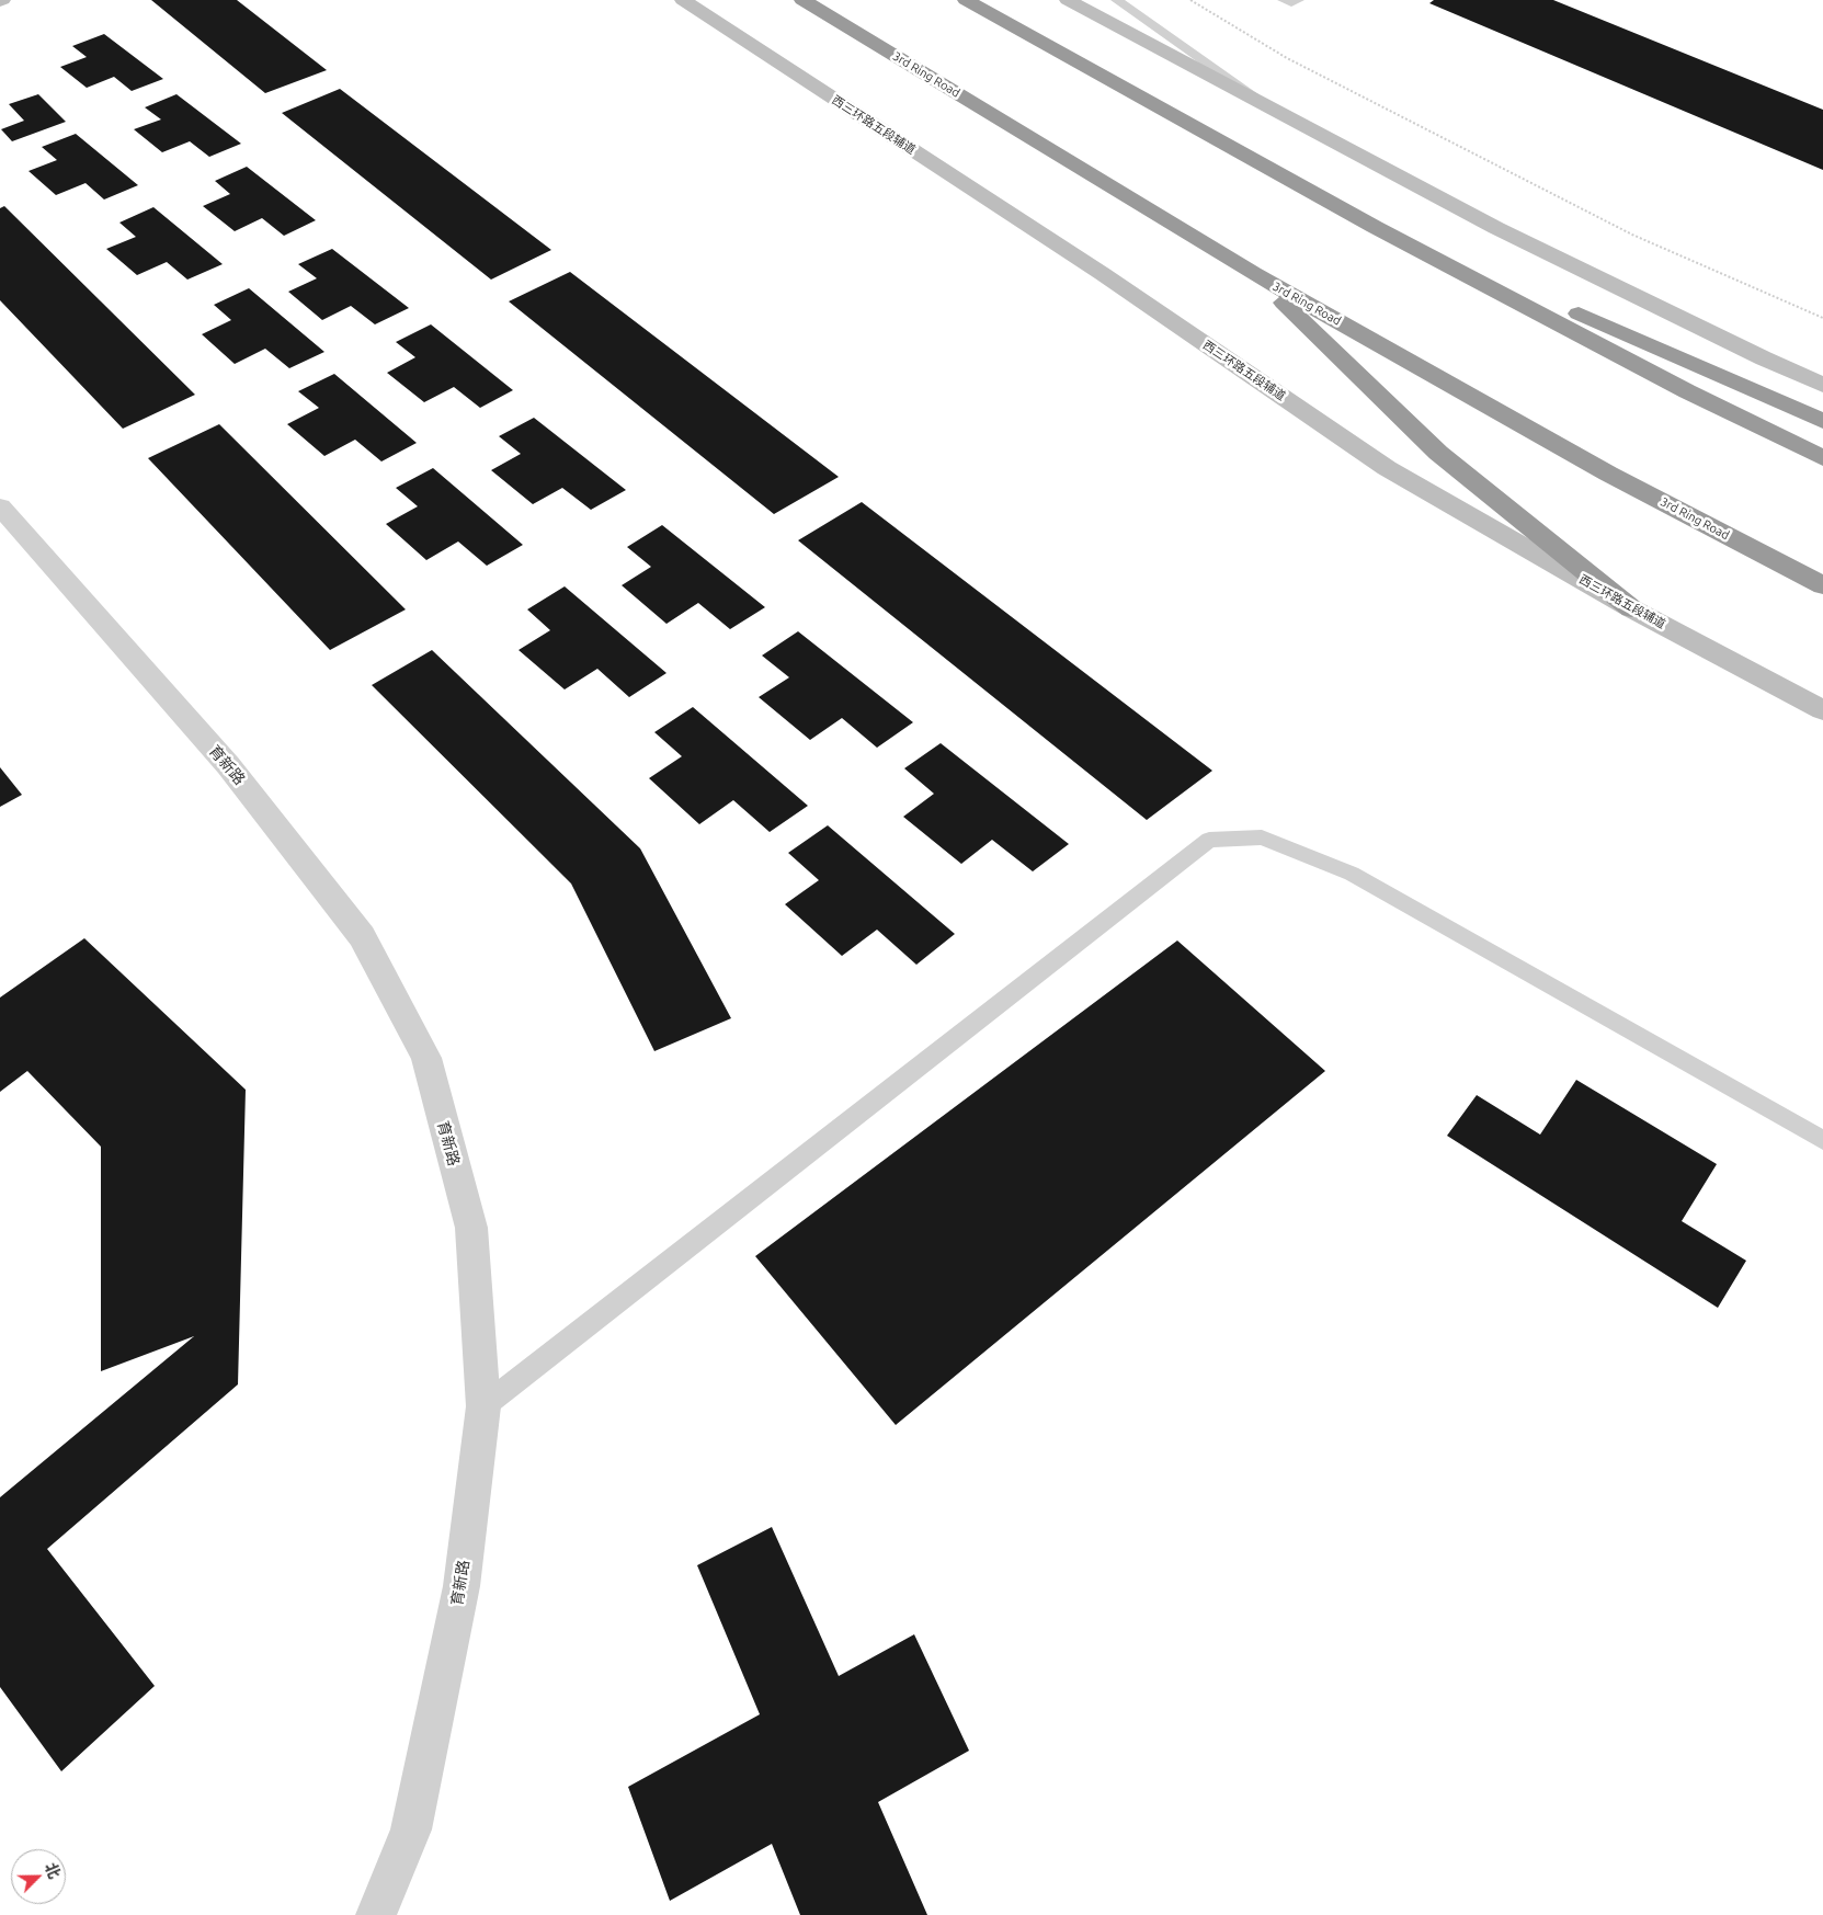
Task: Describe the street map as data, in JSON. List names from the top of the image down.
{
  "streets": {
    "highway": ["3rd Ring Road"],
    "main road": ["西三环路五段辅道"],
    "street": ["育新路"]
  },
  "north": "top right"
}
